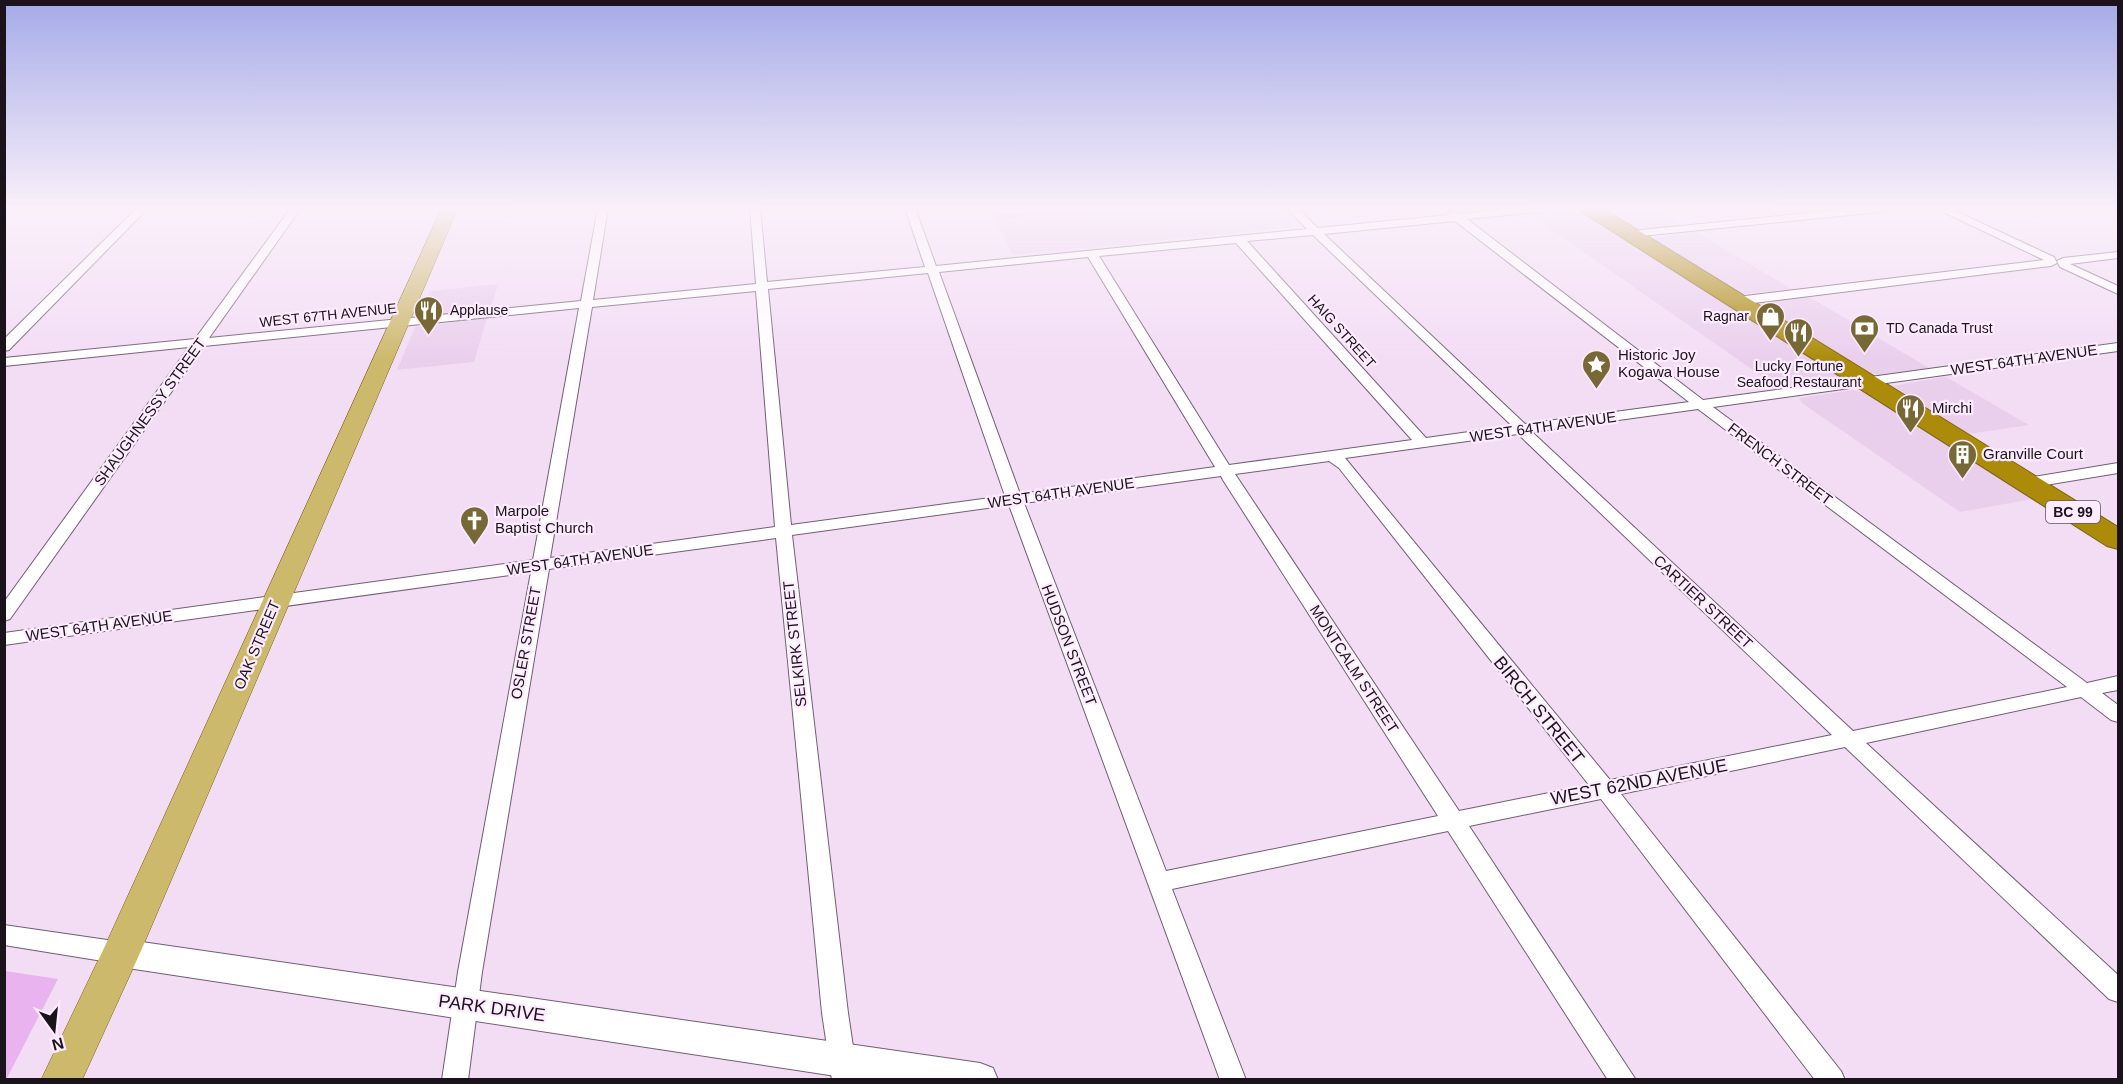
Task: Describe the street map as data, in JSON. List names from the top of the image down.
{
  "streets": {
    "highway": ["BC 99"],
    "main road": ["OAK STREET"],
    "street": [
      "WEST 67TH AVENUE",
      "HAIG STREET",
      "WEST 64TH AVENUE",
      "SHAUGHNESSY STREET",
      "FRENCH STREET",
      "CARTIER STREET",
      "OSLER STREET",
      "SELKIRK STREET",
      "HUDSON STREET",
      "MONTCALM STREET",
      "BIRCH STREET",
      "WEST 62ND AVENUE",
      "PARK DRIVE"
    ]
  },
  "crossings": [
    ["WEST 67TH AVENUE", "SHAUGHNESSY STREET"],
    ["WEST 67TH AVENUE", "OSLER STREET"],
    ["WEST 67TH AVENUE", "SELKIRK STREET"],
    ["WEST 67TH AVENUE", "OAK STREET"],
    ["WEST 67TH AVENUE", "HUDSON STREET"],
    ["HAIG STREET", "WEST 64TH AVENUE"],
    ["WEST 64TH AVENUE", "FRENCH STREET"],
    ["WEST 64TH AVENUE", "BC 99"],
    ["WEST 64TH AVENUE", "CARTIER STREET"],
    ["WEST 64TH AVENUE", "OSLER STREET"],
    ["WEST 64TH AVENUE", "SELKIRK STREET"],
    ["WEST 64TH AVENUE", "OAK STREET"],
    ["WEST 64TH AVENUE", "HUDSON STREET"],
    ["WEST 64TH AVENUE", "MONTCALM STREET"],
    ["WEST 64TH AVENUE", "BIRCH STREET"],
    ["FRENCH STREET", "WEST 62ND AVENUE"],
    ["CARTIER STREET", "WEST 62ND AVENUE"],
    ["OSLER STREET", "PARK DRIVE"],
    ["SELKIRK STREET", "PARK DRIVE"],
    ["OAK STREET", "PARK DRIVE"],
    ["HUDSON STREET", "WEST 62ND AVENUE"],
    ["MONTCALM STREET", "WEST 62ND AVENUE"],
    ["BIRCH STREET", "WEST 62ND AVENUE"]
  ],
  "places": {
    "restaurant": ["Applause", "Lucky Fortune Seafood Restaurant", "Mirchi"],
    "shop": ["Ragnar"],
    "bank": ["TD Canada Trust"],
    "place": ["Historic Joy Kogawa House"],
    "building": ["Granville Court"],
    "church": ["Marpole Baptist Church"]
  },
  "north": "bottom"
}
